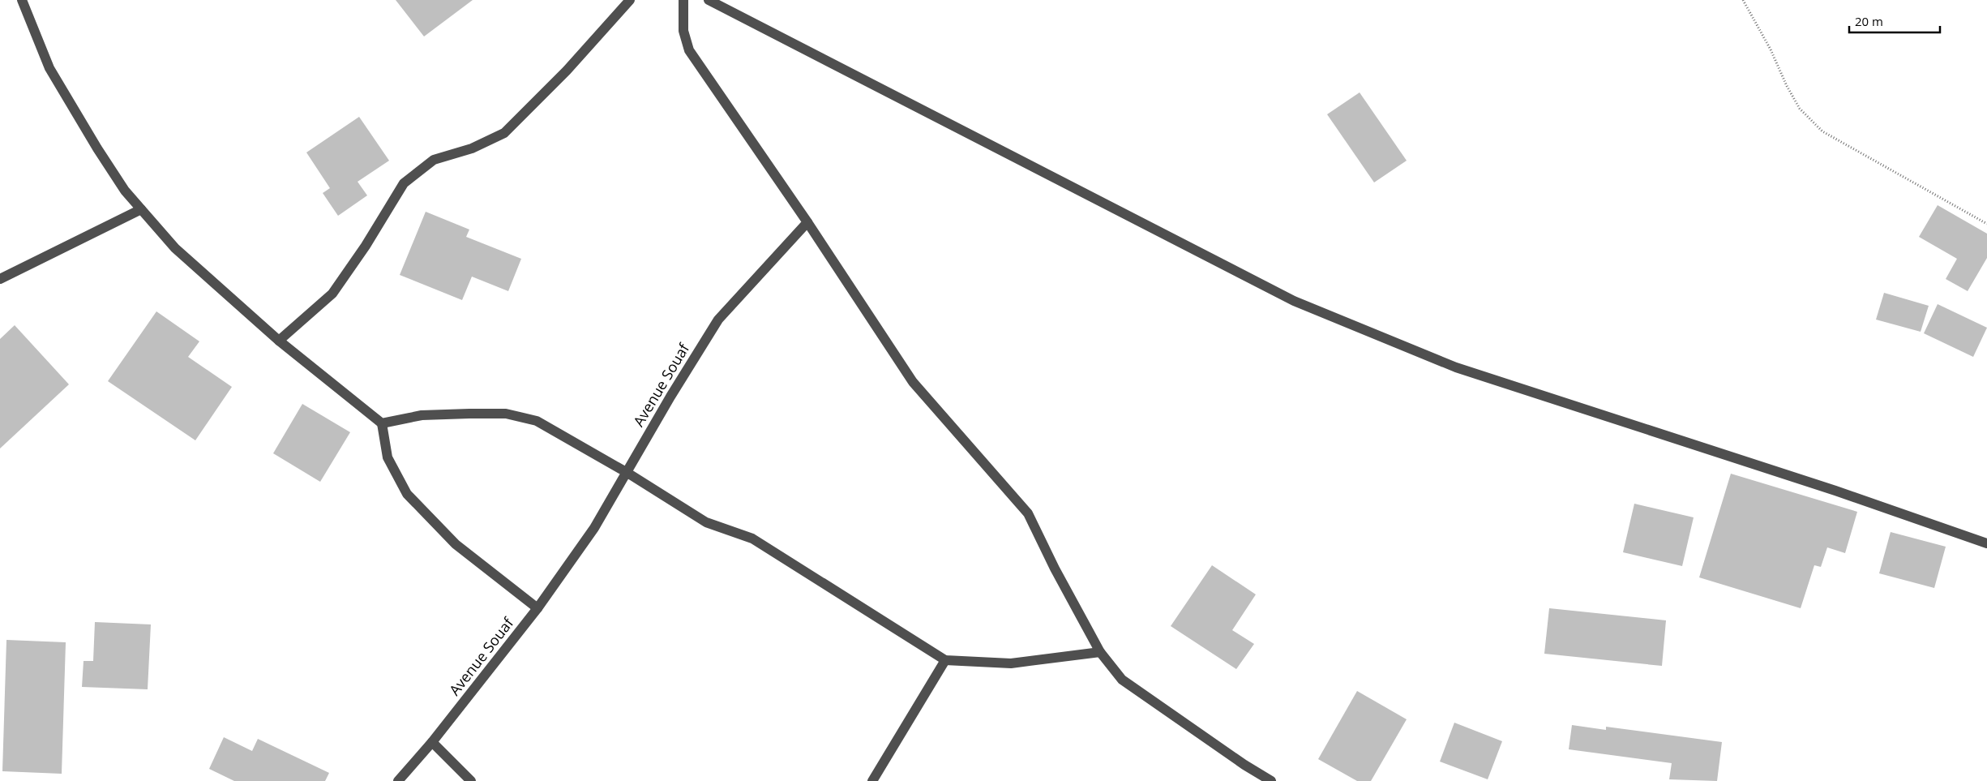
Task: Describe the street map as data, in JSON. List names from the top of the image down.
{
  "streets": {
    "street": ["Avenue Souaf"]
  },
  "scale_bar": "20 m"
}
